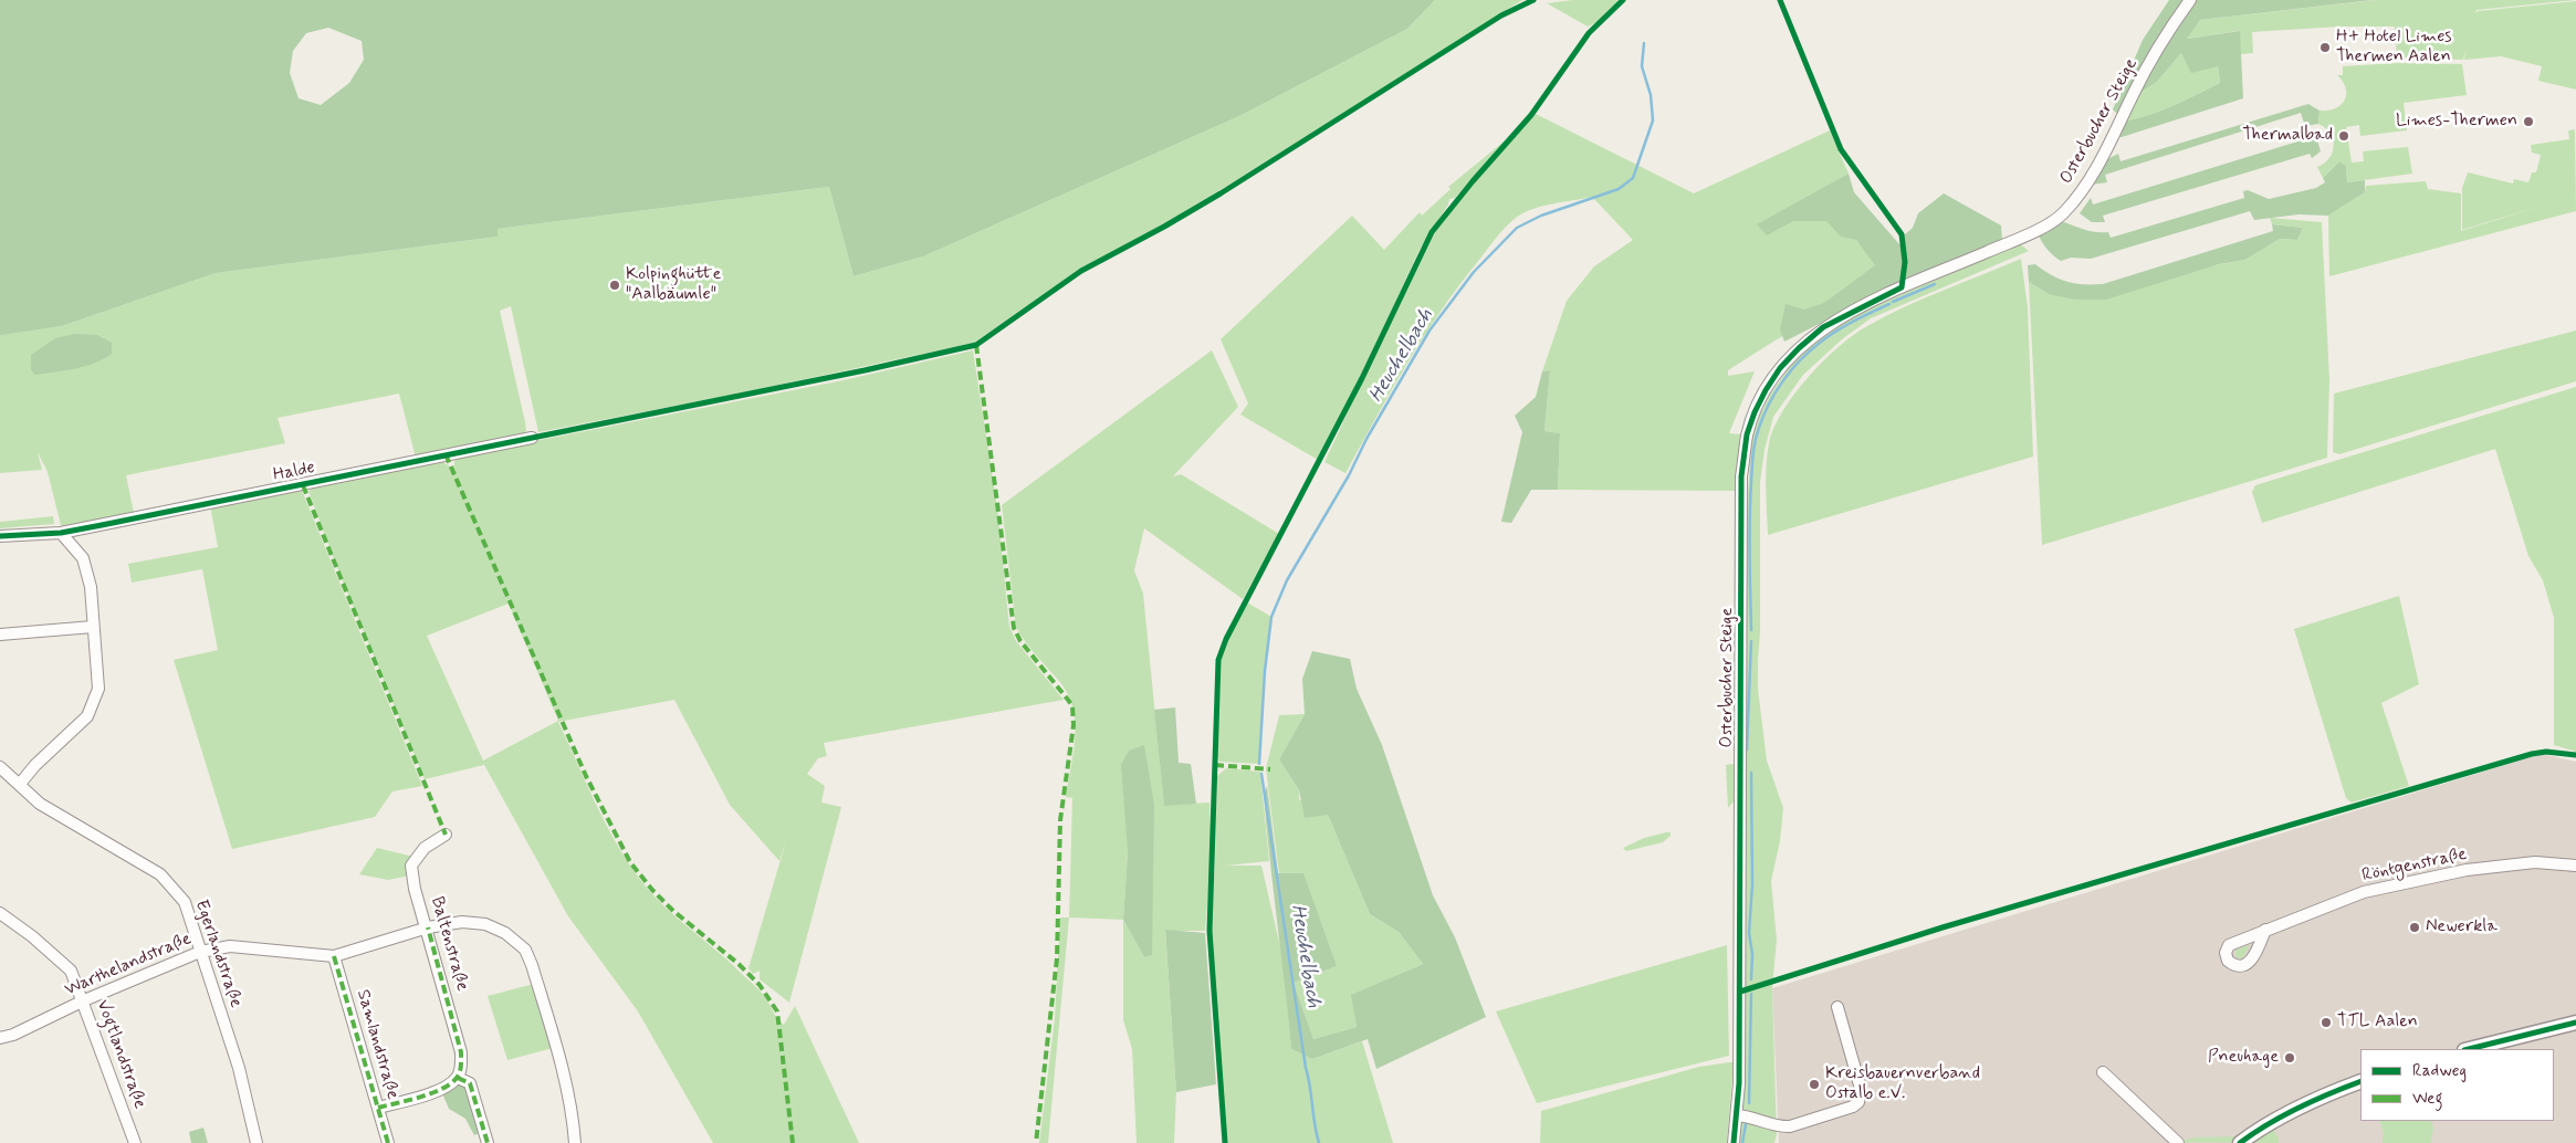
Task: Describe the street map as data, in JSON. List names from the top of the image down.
{
  "streets": {
    "street": [
      "Osterbucher Steige",
      "Halde",
      "Röntgenstraße",
      "Baltenstraße",
      "Egerlandstraße",
      "Warthelandstraße",
      "Samlandstraße",
      "Vogtlandstraße"
    ]
  },
  "crossings": [
    ["Baltenstraße", "Warthelandstraße"],
    ["Egerlandstraße", "Warthelandstraße"],
    ["Warthelandstraße", "Samlandstraße"],
    ["Warthelandstraße", "Vogtlandstraße"]
  ],
  "water": ["Heuchelbach"],
  "places": [
    "H+ Hotel Limes Thermen Aalen",
    "Limes-Thermen",
    "Thermalbad",
    "Kolpinghütte \"Aalbäumle\"",
    "Newerkla",
    "TTL Aalen",
    "Pneuhage",
    "Kreisbauernverband Ostalb e.V."
  ],
  "legend": ["Radweg", "Weg"]
}
